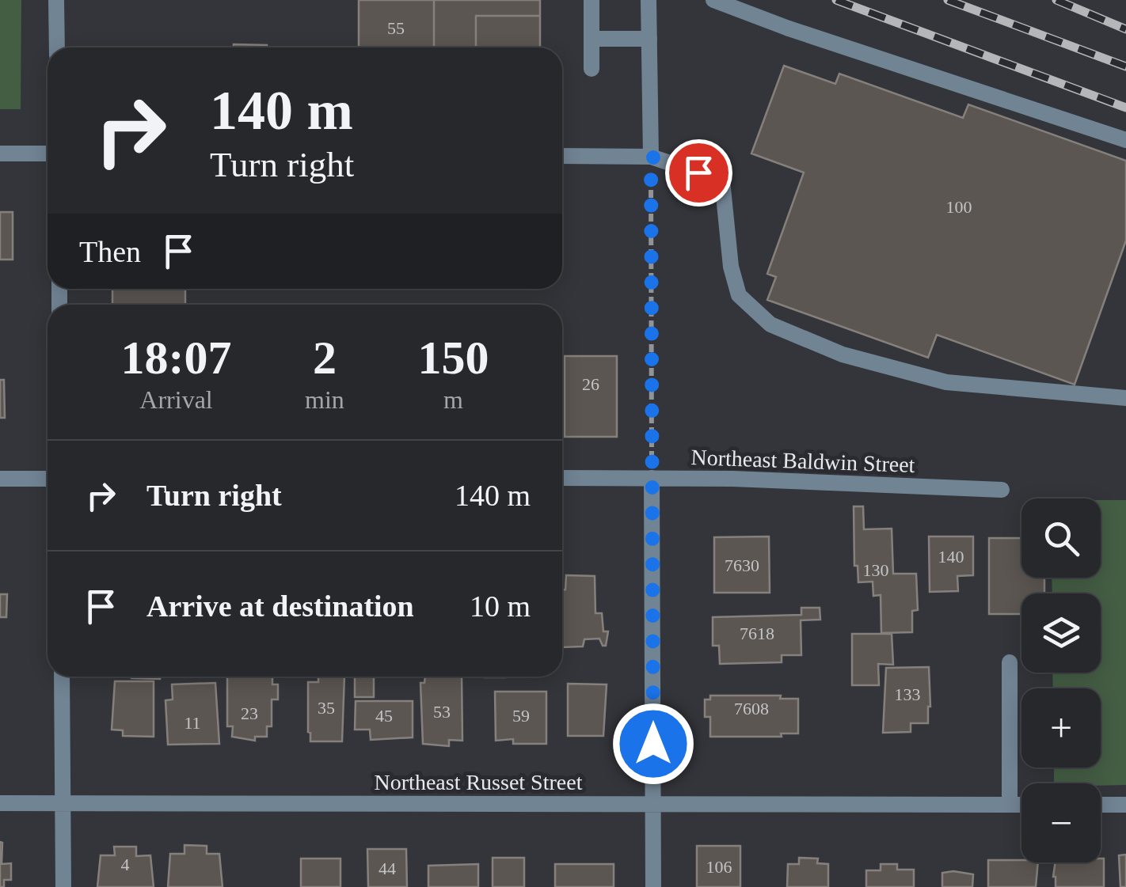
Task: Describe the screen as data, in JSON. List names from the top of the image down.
{
  "streets": {
    "street": ["Northeast Baldwin Street", "Northeast Russet Street"]
  },
  "house_numbers": [
    "55",
    "100",
    "26",
    "140",
    "7630",
    "130",
    "7618",
    "133",
    "35",
    "7608",
    "53",
    "23",
    "45",
    "59",
    "11",
    "4",
    "106",
    "44"
  ],
  "page": {
    "turn": ["140 m", "Turn right"],
    "then": "Then",
    "eta": [
      "18:07",
      "Arrival",
      "2",
      "min",
      "150",
      "m"
    ],
    "list": [
      {
        "name": "Turn right",
        "value": "140 m"
      },
      {
        "name": "Arrive at destination",
        "value": "10 m"
      }
    ],
    "map_buttons": ["+", "−"]
  }
}
